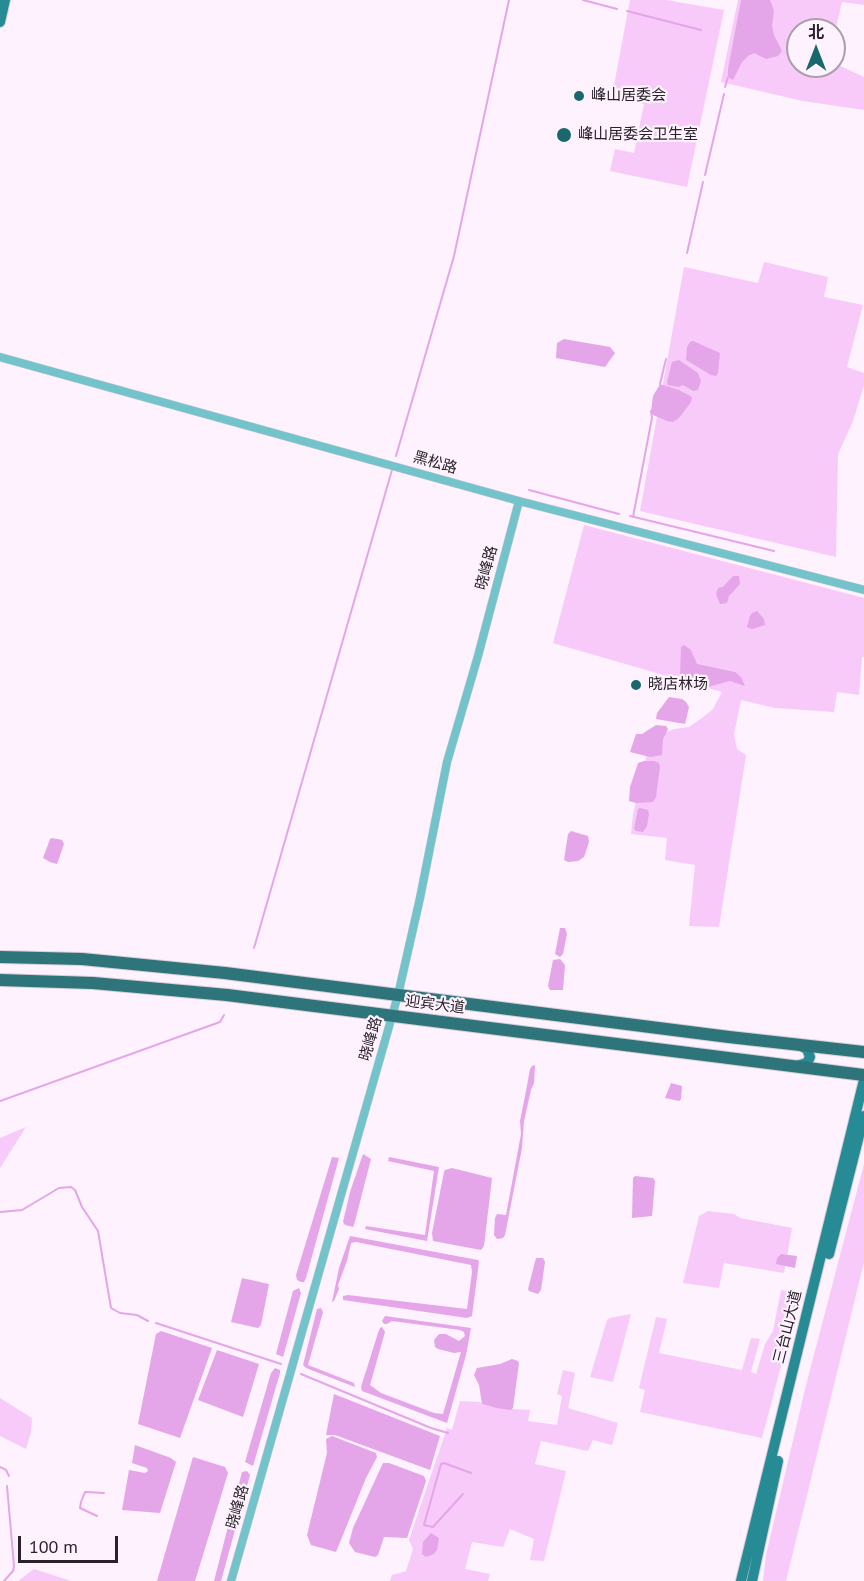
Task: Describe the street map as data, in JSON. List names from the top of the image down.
{
  "streets": {
    "highway": ["迎宾大道"],
    "main road": ["三台山大道"],
    "street": ["黑松路", "晓峰路"]
  },
  "crossings": [
    ["黑松路", "晓峰路"],
    ["晓峰路", "迎宾大道"]
  ],
  "places": ["峰山居委会", "峰山居委会卫生室", "晓店林场"],
  "scale_bar": "100 m",
  "north": "top"
}
